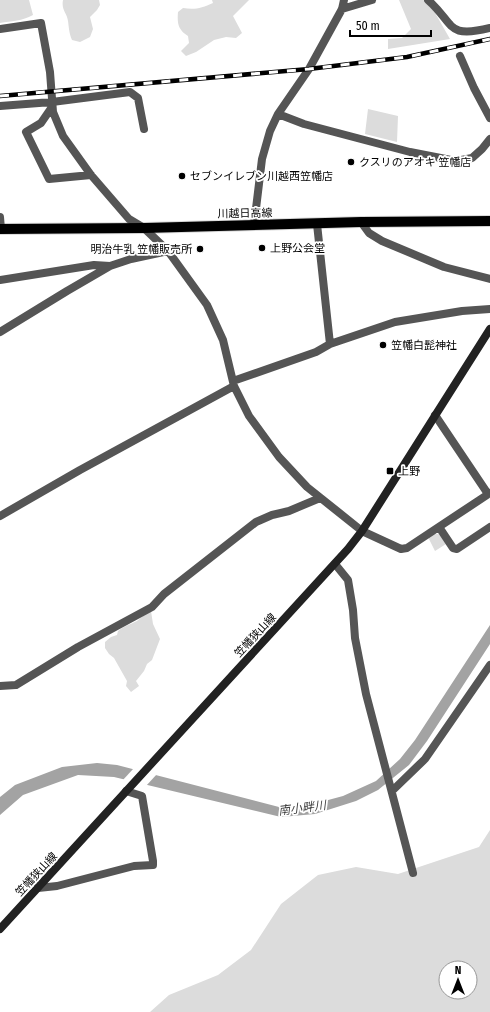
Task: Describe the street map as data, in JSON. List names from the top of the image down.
{
  "streets": {
    "main road": ["川越日高線", "笠幡狭山線"]
  },
  "water": ["南小畔川"],
  "places": {
    "other": [
      "クスリのアオキ 笠幡店",
      "セブンイレブン川越西笠幡店",
      "上野公会堂",
      "明治牛乳 笠幡販売所",
      "笠幡白髭神社"
    ],
    "transit": ["上野"]
  },
  "scale_bar": "50 m",
  "north": "top"
}
